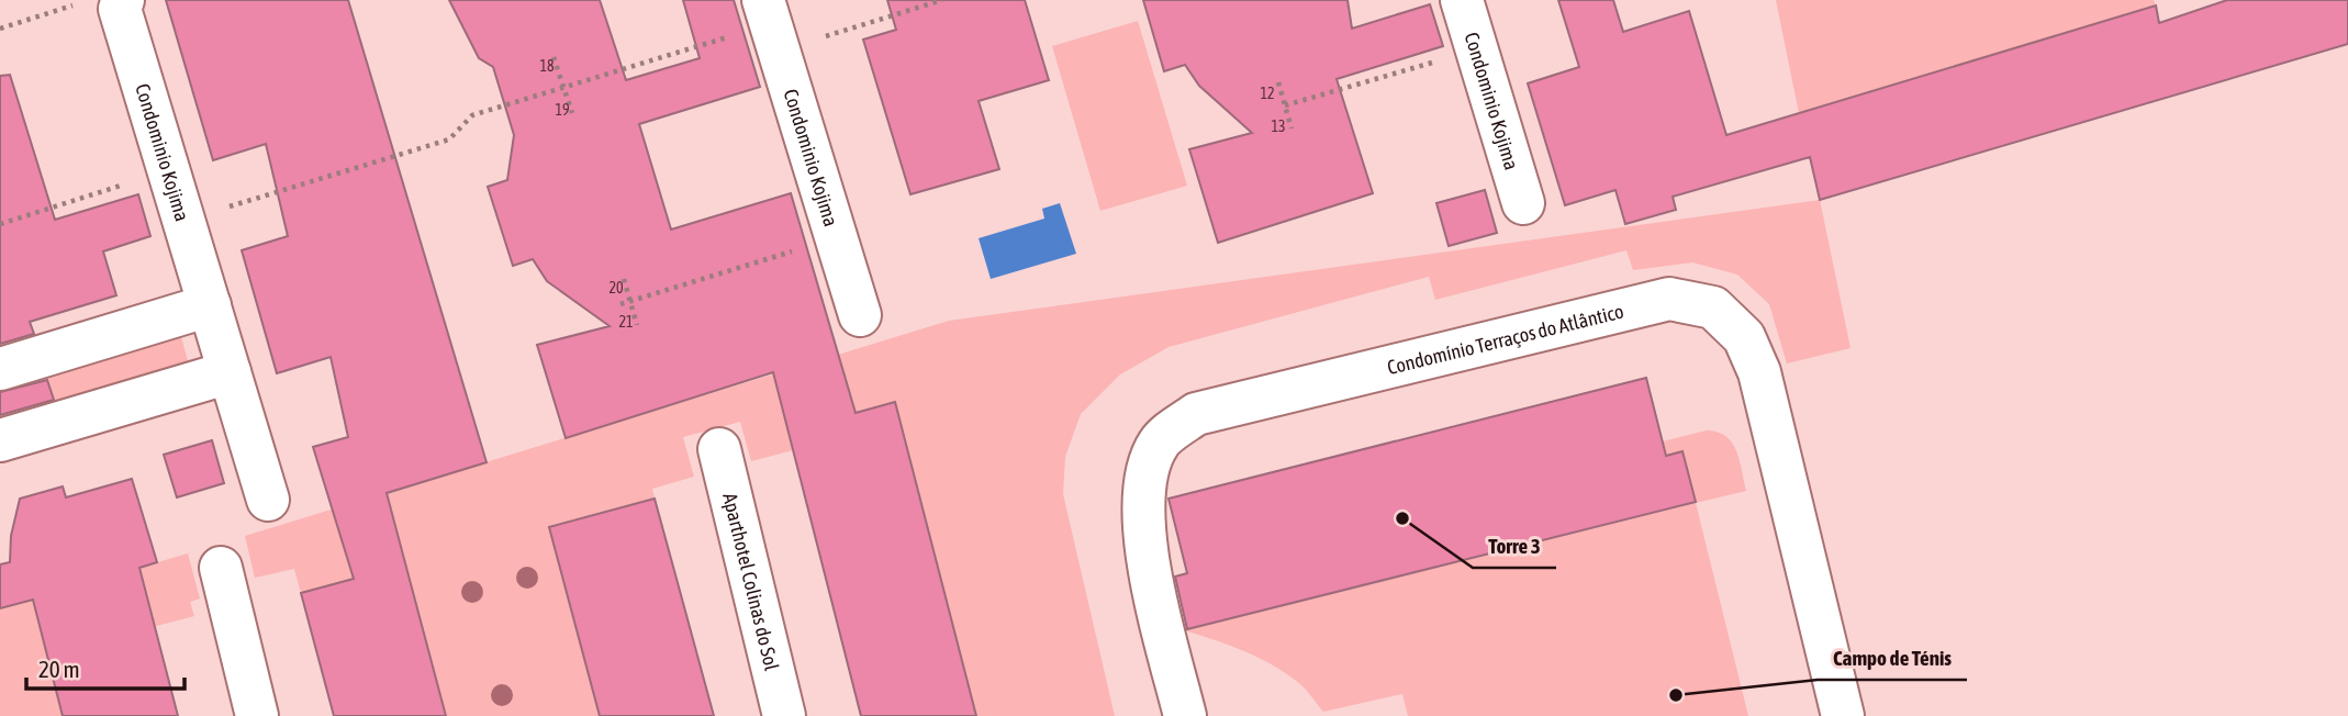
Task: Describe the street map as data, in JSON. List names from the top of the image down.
{
  "streets": {
    "lane": ["Condominio Kojima", "Condomínio Terraços do Atlântico", "Aparthotel Colinas do Sol"]
  },
  "places": ["Torre 3", "Campo de Ténis"],
  "house_numbers": [
    "18",
    "12",
    "19",
    "13",
    "20",
    "21"
  ],
  "scale_bar": "20 m"
}
